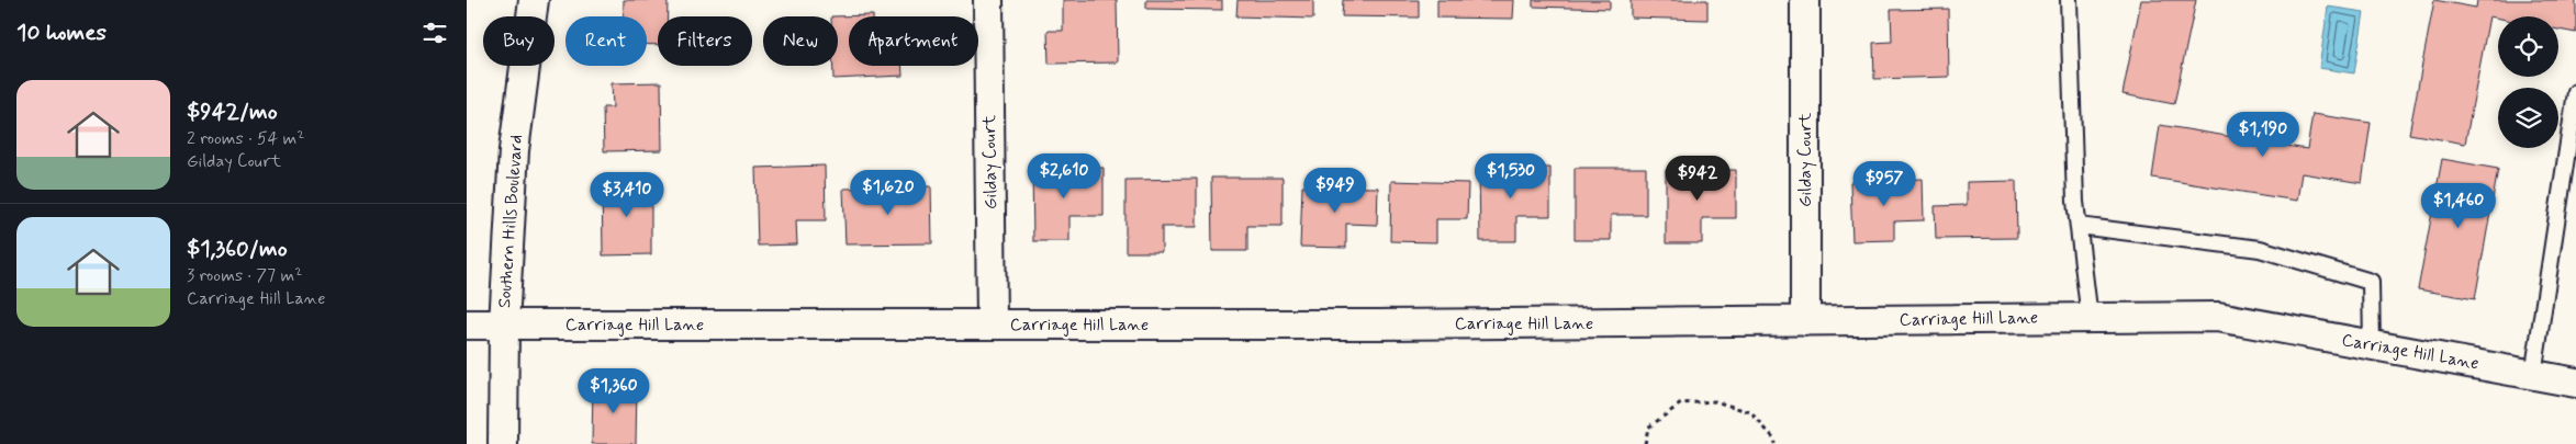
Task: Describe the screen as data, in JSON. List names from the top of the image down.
{
  "streets": {
    "street": ["Gilday Court", "Southern Hills Boulevard", "Carriage Hill Lane"]
  },
  "crossings": [
    ["Gilday Court", "Carriage Hill Lane"],
    ["Southern Hills Boulevard", "Carriage Hill Lane"]
  ],
  "page": {
    "heading": "10 homes",
    "chip": [
      "Buy",
      "Rent",
      "Filters",
      "New",
      "Apartment"
    ],
    "list": [
      {
        "name": "$942/mo",
        "note": "2 rooms · 54 m² · Gilday Court"
      },
      {
        "name": "$1,360/mo",
        "note": "3 rooms · 77 m² · Carriage Hill Lane"
      }
    ],
    "price": [
      "$1,190",
      "$2,610",
      "$1,530",
      "$942",
      "$957",
      "$949",
      "$1,620",
      "$3,410",
      "$1,460",
      "$1,360"
    ]
  }
}
